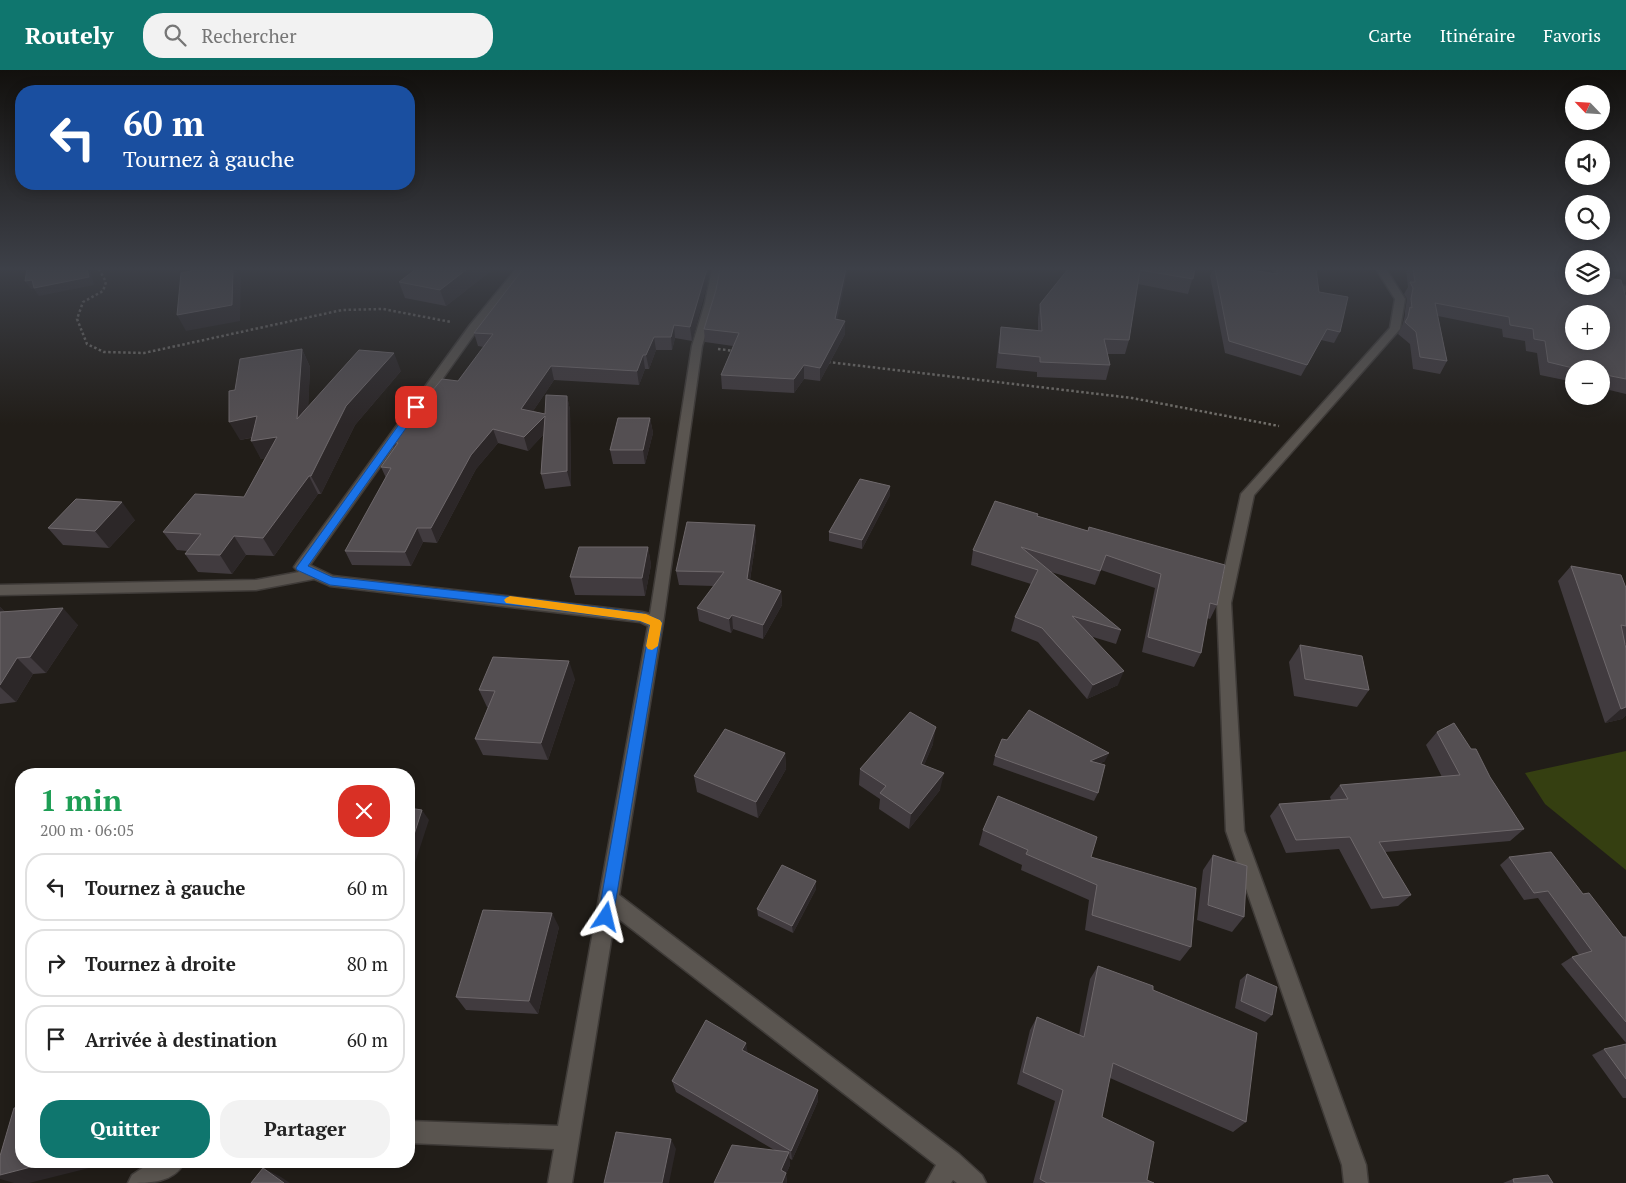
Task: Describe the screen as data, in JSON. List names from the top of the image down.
{
  "north": "top left",
  "page": {
    "header": "Routely",
    "search": "Rechercher",
    "nav": ["Carte", "Itinéraire", "Favoris"],
    "map_buttons": ["+", "−"],
    "turn": ["60 m", "Tournez à gauche"],
    "heading": ["1 min", "200 m · 06:05"],
    "list": [
      {
        "name": "Tournez à gauche",
        "value": "60 m"
      },
      {
        "name": "Tournez à droite",
        "value": "80 m"
      },
      {
        "name": "Arrivée à destination",
        "value": "60 m"
      }
    ],
    "buttons": ["Quitter", "Partager"]
  }
}
